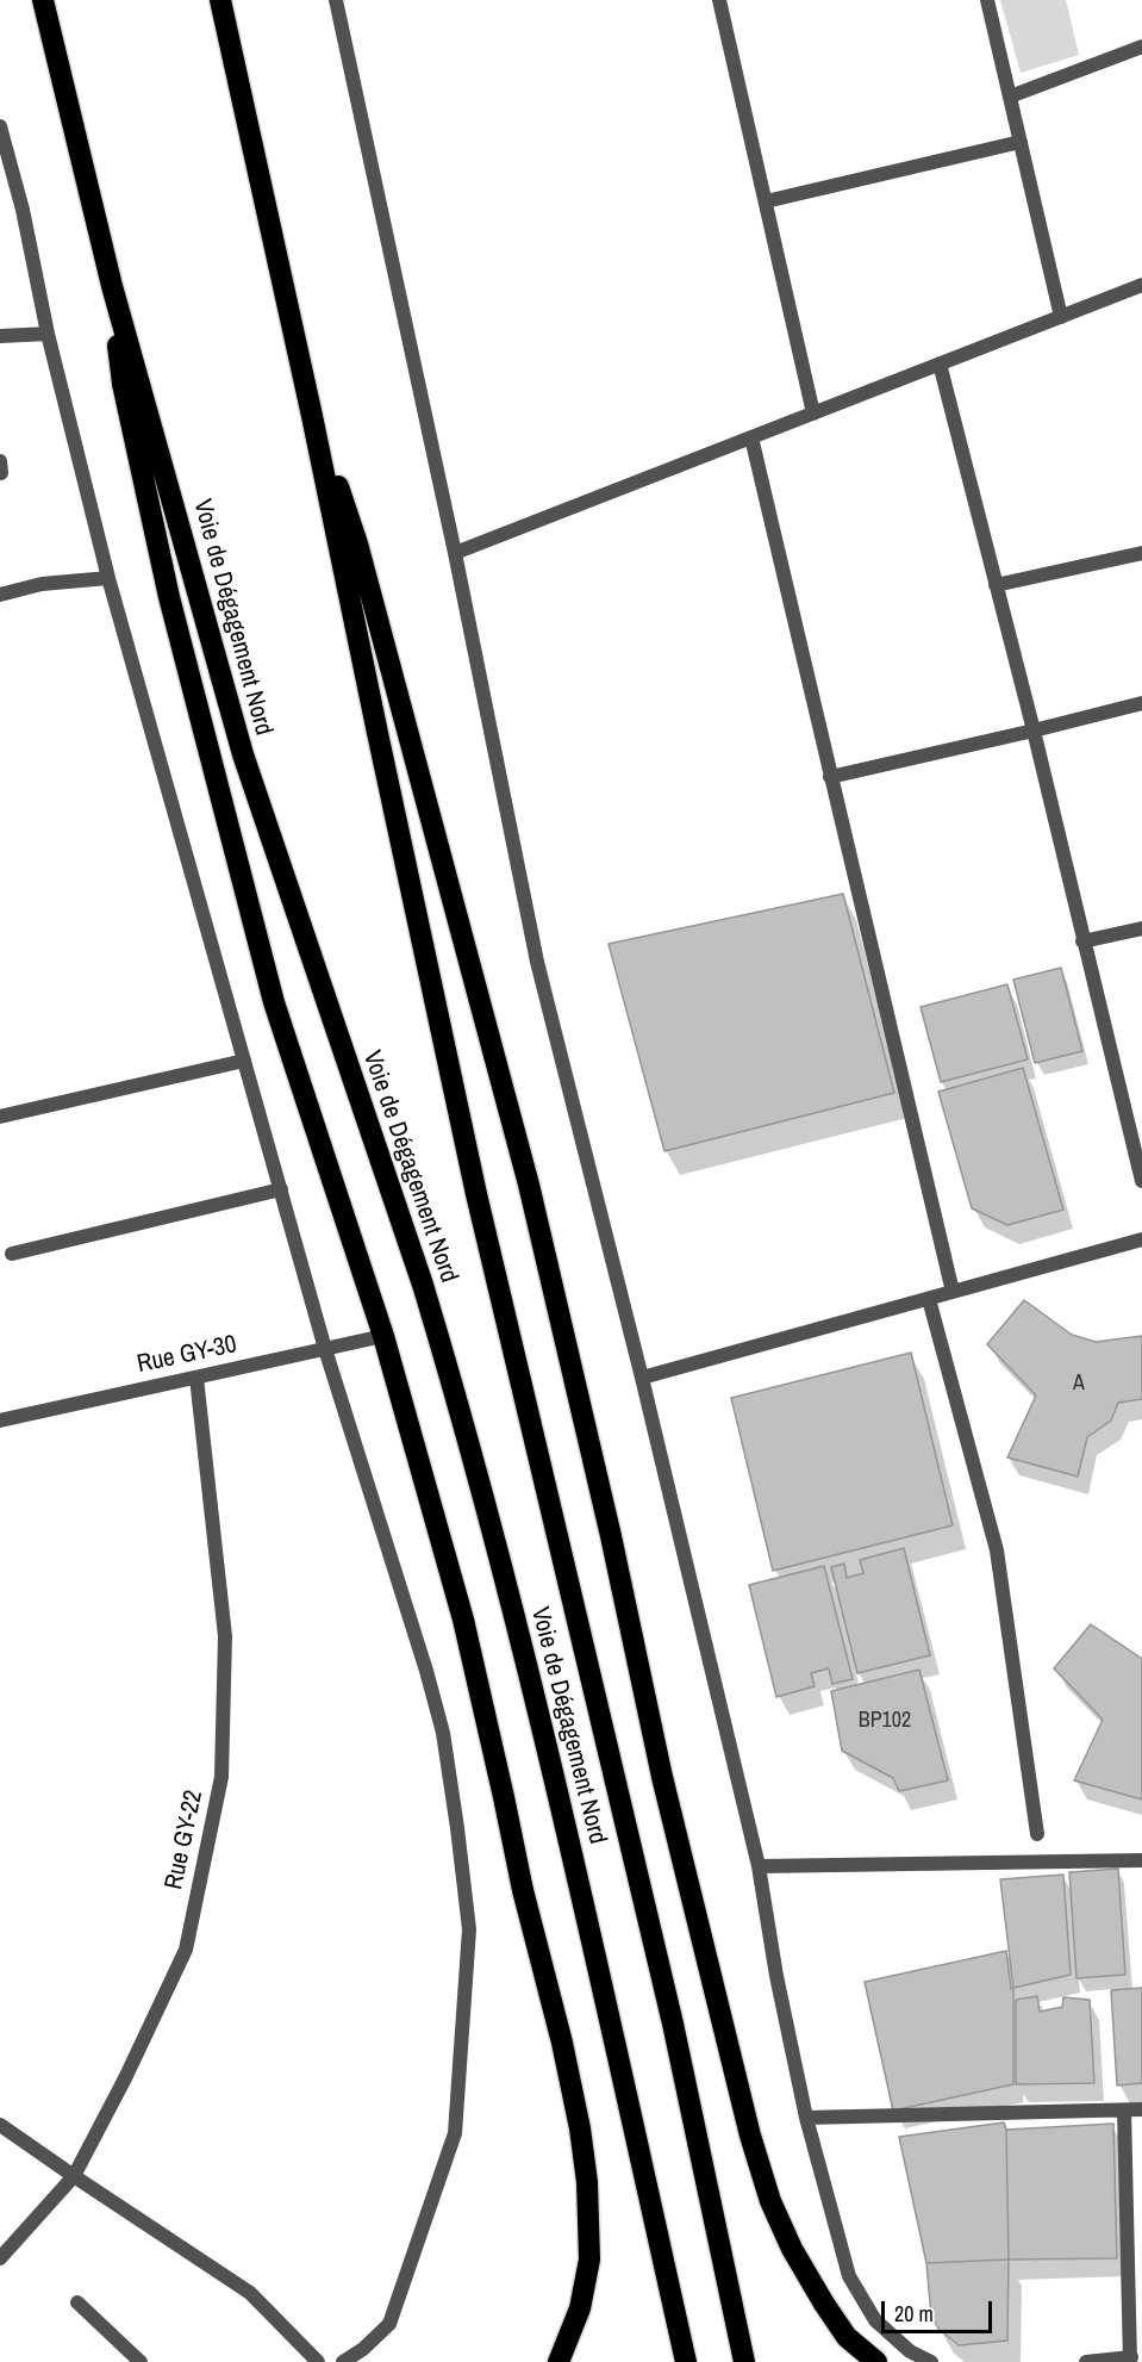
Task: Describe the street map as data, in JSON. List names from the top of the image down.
{
  "streets": {
    "highway": ["Voie de Dégagement Nord"],
    "street": ["Rue GY-30", "Rue GY-22"]
  },
  "crossings": [
    ["Rue GY-30", "Rue GY-22"]
  ],
  "house_numbers": ["A", "BP102"],
  "scale_bar": "20 m"
}
